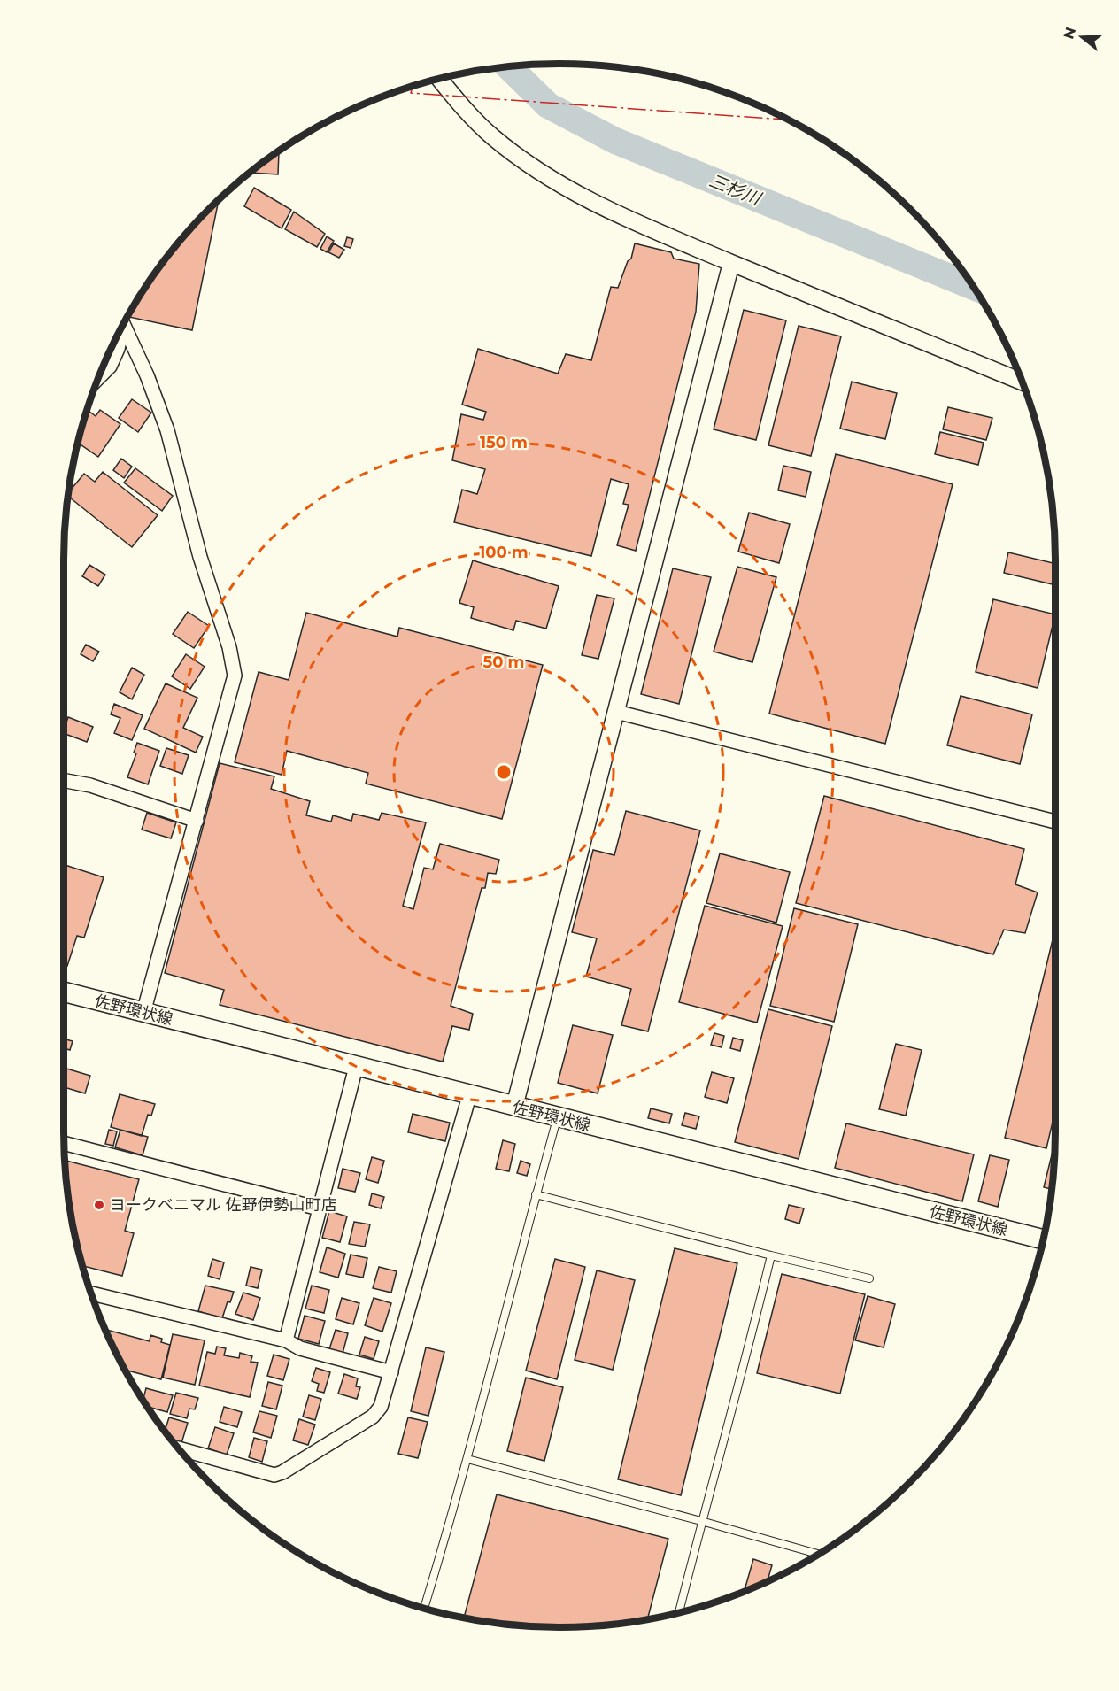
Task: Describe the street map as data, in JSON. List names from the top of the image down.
{
  "streets": {
    "main road": ["佐野環状線"]
  },
  "water": ["三杉川"],
  "places": ["ヨークベニマル 佐野伊勢山町店"],
  "north": "left",
  "rings": ["150 m", "100 m", "50 m"]
}
